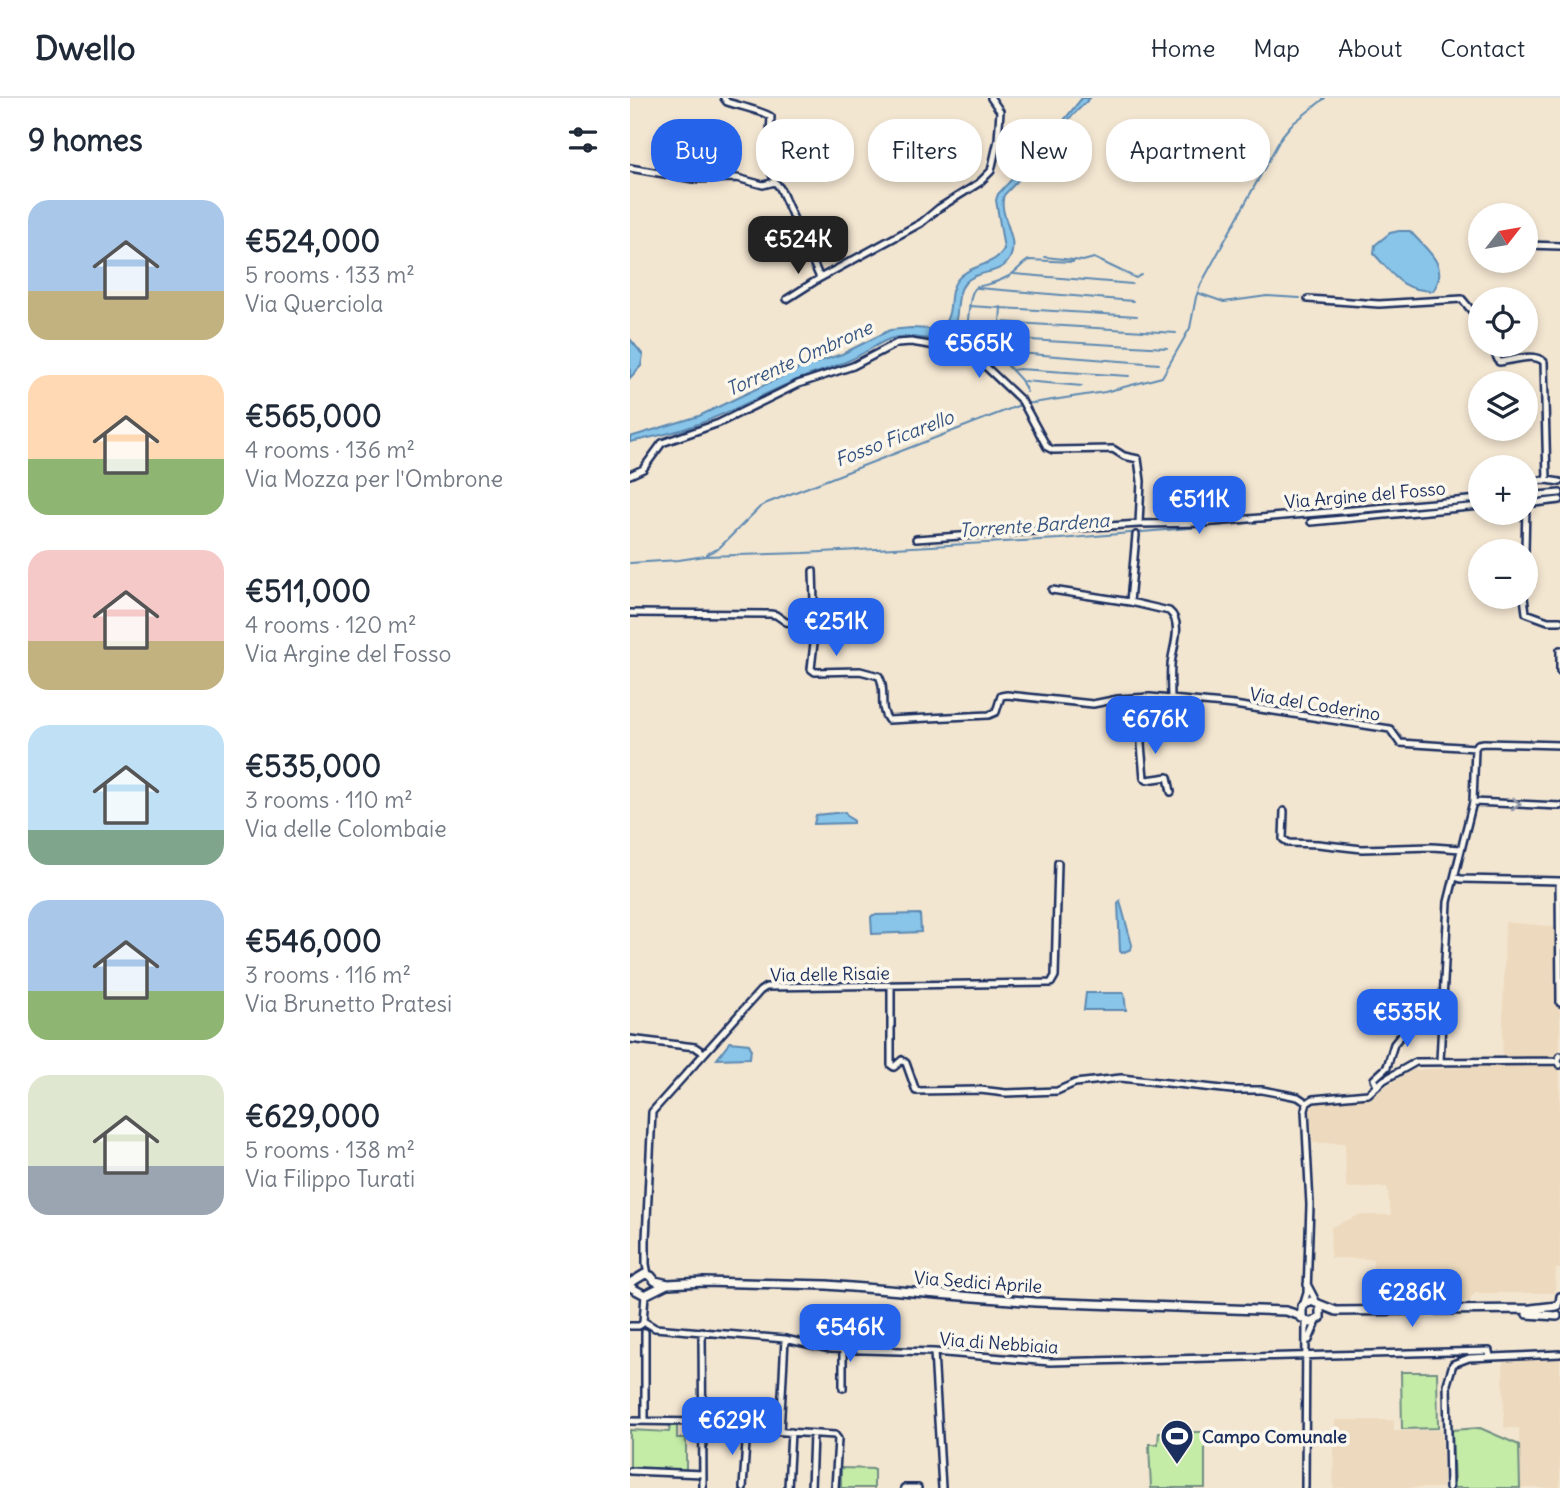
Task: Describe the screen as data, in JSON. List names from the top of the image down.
{
  "streets": {
    "main road": ["Via Sedici Aprile"],
    "street": [
      "Via Argine del Fosso",
      "Via del Coderino",
      "Via delle Risaie",
      "Via di Nebbiaia"
    ]
  },
  "crossings": [
    ["Via delle Risaie", "Via Sedici Aprile"],
    ["Via delle Risaie", "Via di Nebbiaia"]
  ],
  "water": ["Torrente Ombrone", "Fosso Ficarello", "Torrente Bardena"],
  "places": {
    "sports": ["Campo Comunale"]
  },
  "north": "top right",
  "page": {
    "header": "Dwello",
    "nav": [
      "Home",
      "Map",
      "About",
      "Contact"
    ],
    "heading": "9 homes",
    "chip": [
      "Buy",
      "Rent",
      "Filters",
      "New",
      "Apartment"
    ],
    "list": [
      {
        "name": "€524,000",
        "note": "5 rooms · 133 m² · Via Querciola"
      },
      {
        "name": "€565,000",
        "note": "4 rooms · 136 m² · Via Mozza per l'Ombrone"
      },
      {
        "name": "€511,000",
        "note": "4 rooms · 120 m² · Via Argine del Fosso"
      },
      {
        "name": "€535,000",
        "note": "3 rooms · 110 m² · Via delle Colombaie"
      },
      {
        "name": "€546,000",
        "note": "3 rooms · 116 m² · Via Brunetto Pratesi"
      },
      {
        "name": "€629,000",
        "note": "5 rooms · 138 m² · Via Filippo Turati"
      }
    ],
    "map_buttons": ["+", "−"],
    "price": [
      "€524K",
      "€565K",
      "€511K",
      "€251K",
      "€676K",
      "€535K",
      "€286K",
      "€546K",
      "€629K"
    ]
  }
}
